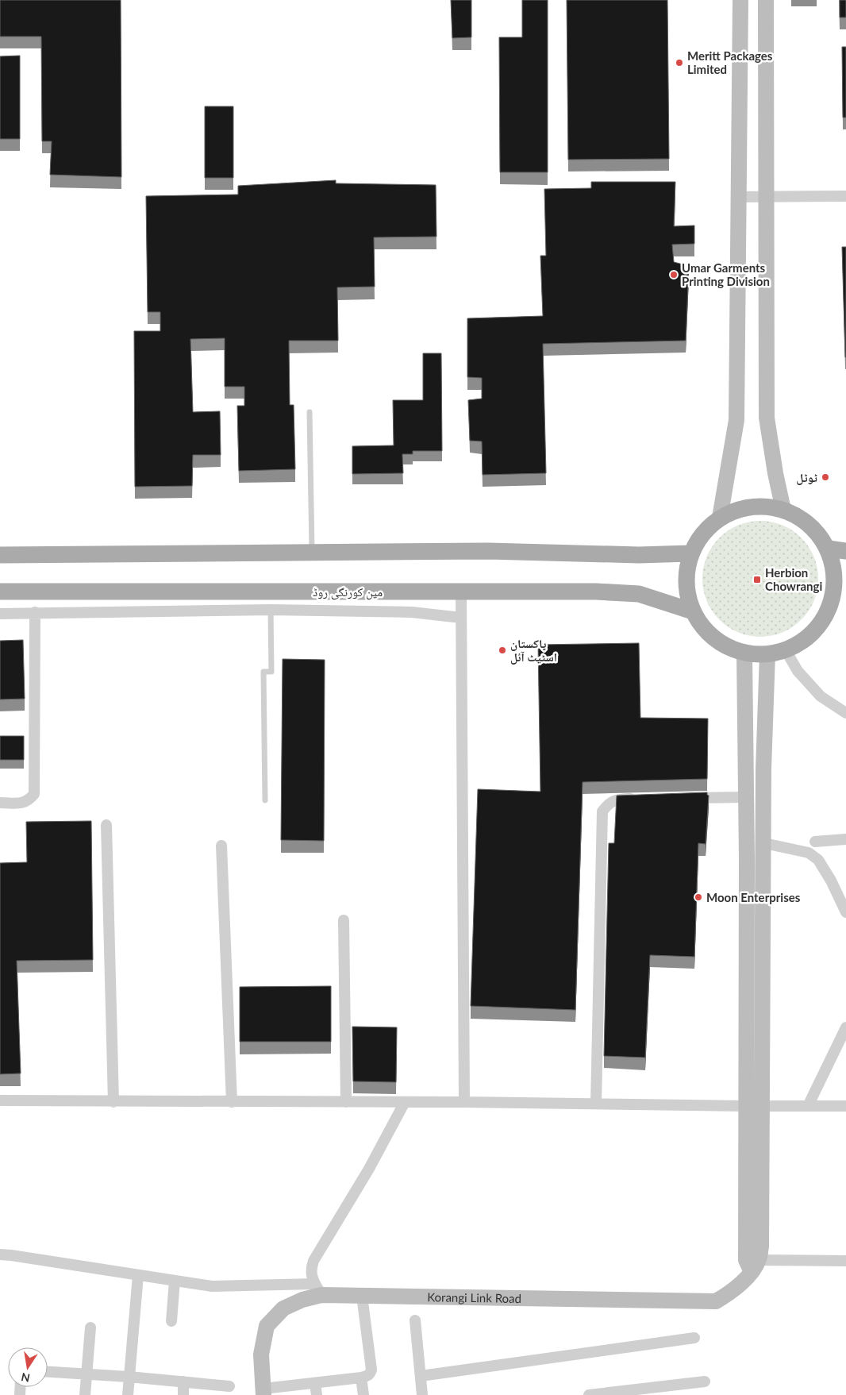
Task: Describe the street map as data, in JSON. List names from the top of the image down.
{
  "streets": {
    "main road": ["مین کورنگی روڈ", "Korangi Link Road"]
  },
  "places": {
    "other": [
      "Meritt Packages Limited",
      "Umar Garments Printing Division",
      "ٹوٹل",
      "پاکستان اسٹیٹ آئل",
      "Moon Enterprises"
    ],
    "transit": ["Herbion Chowrangi"]
  },
  "north": "bottom"
}
